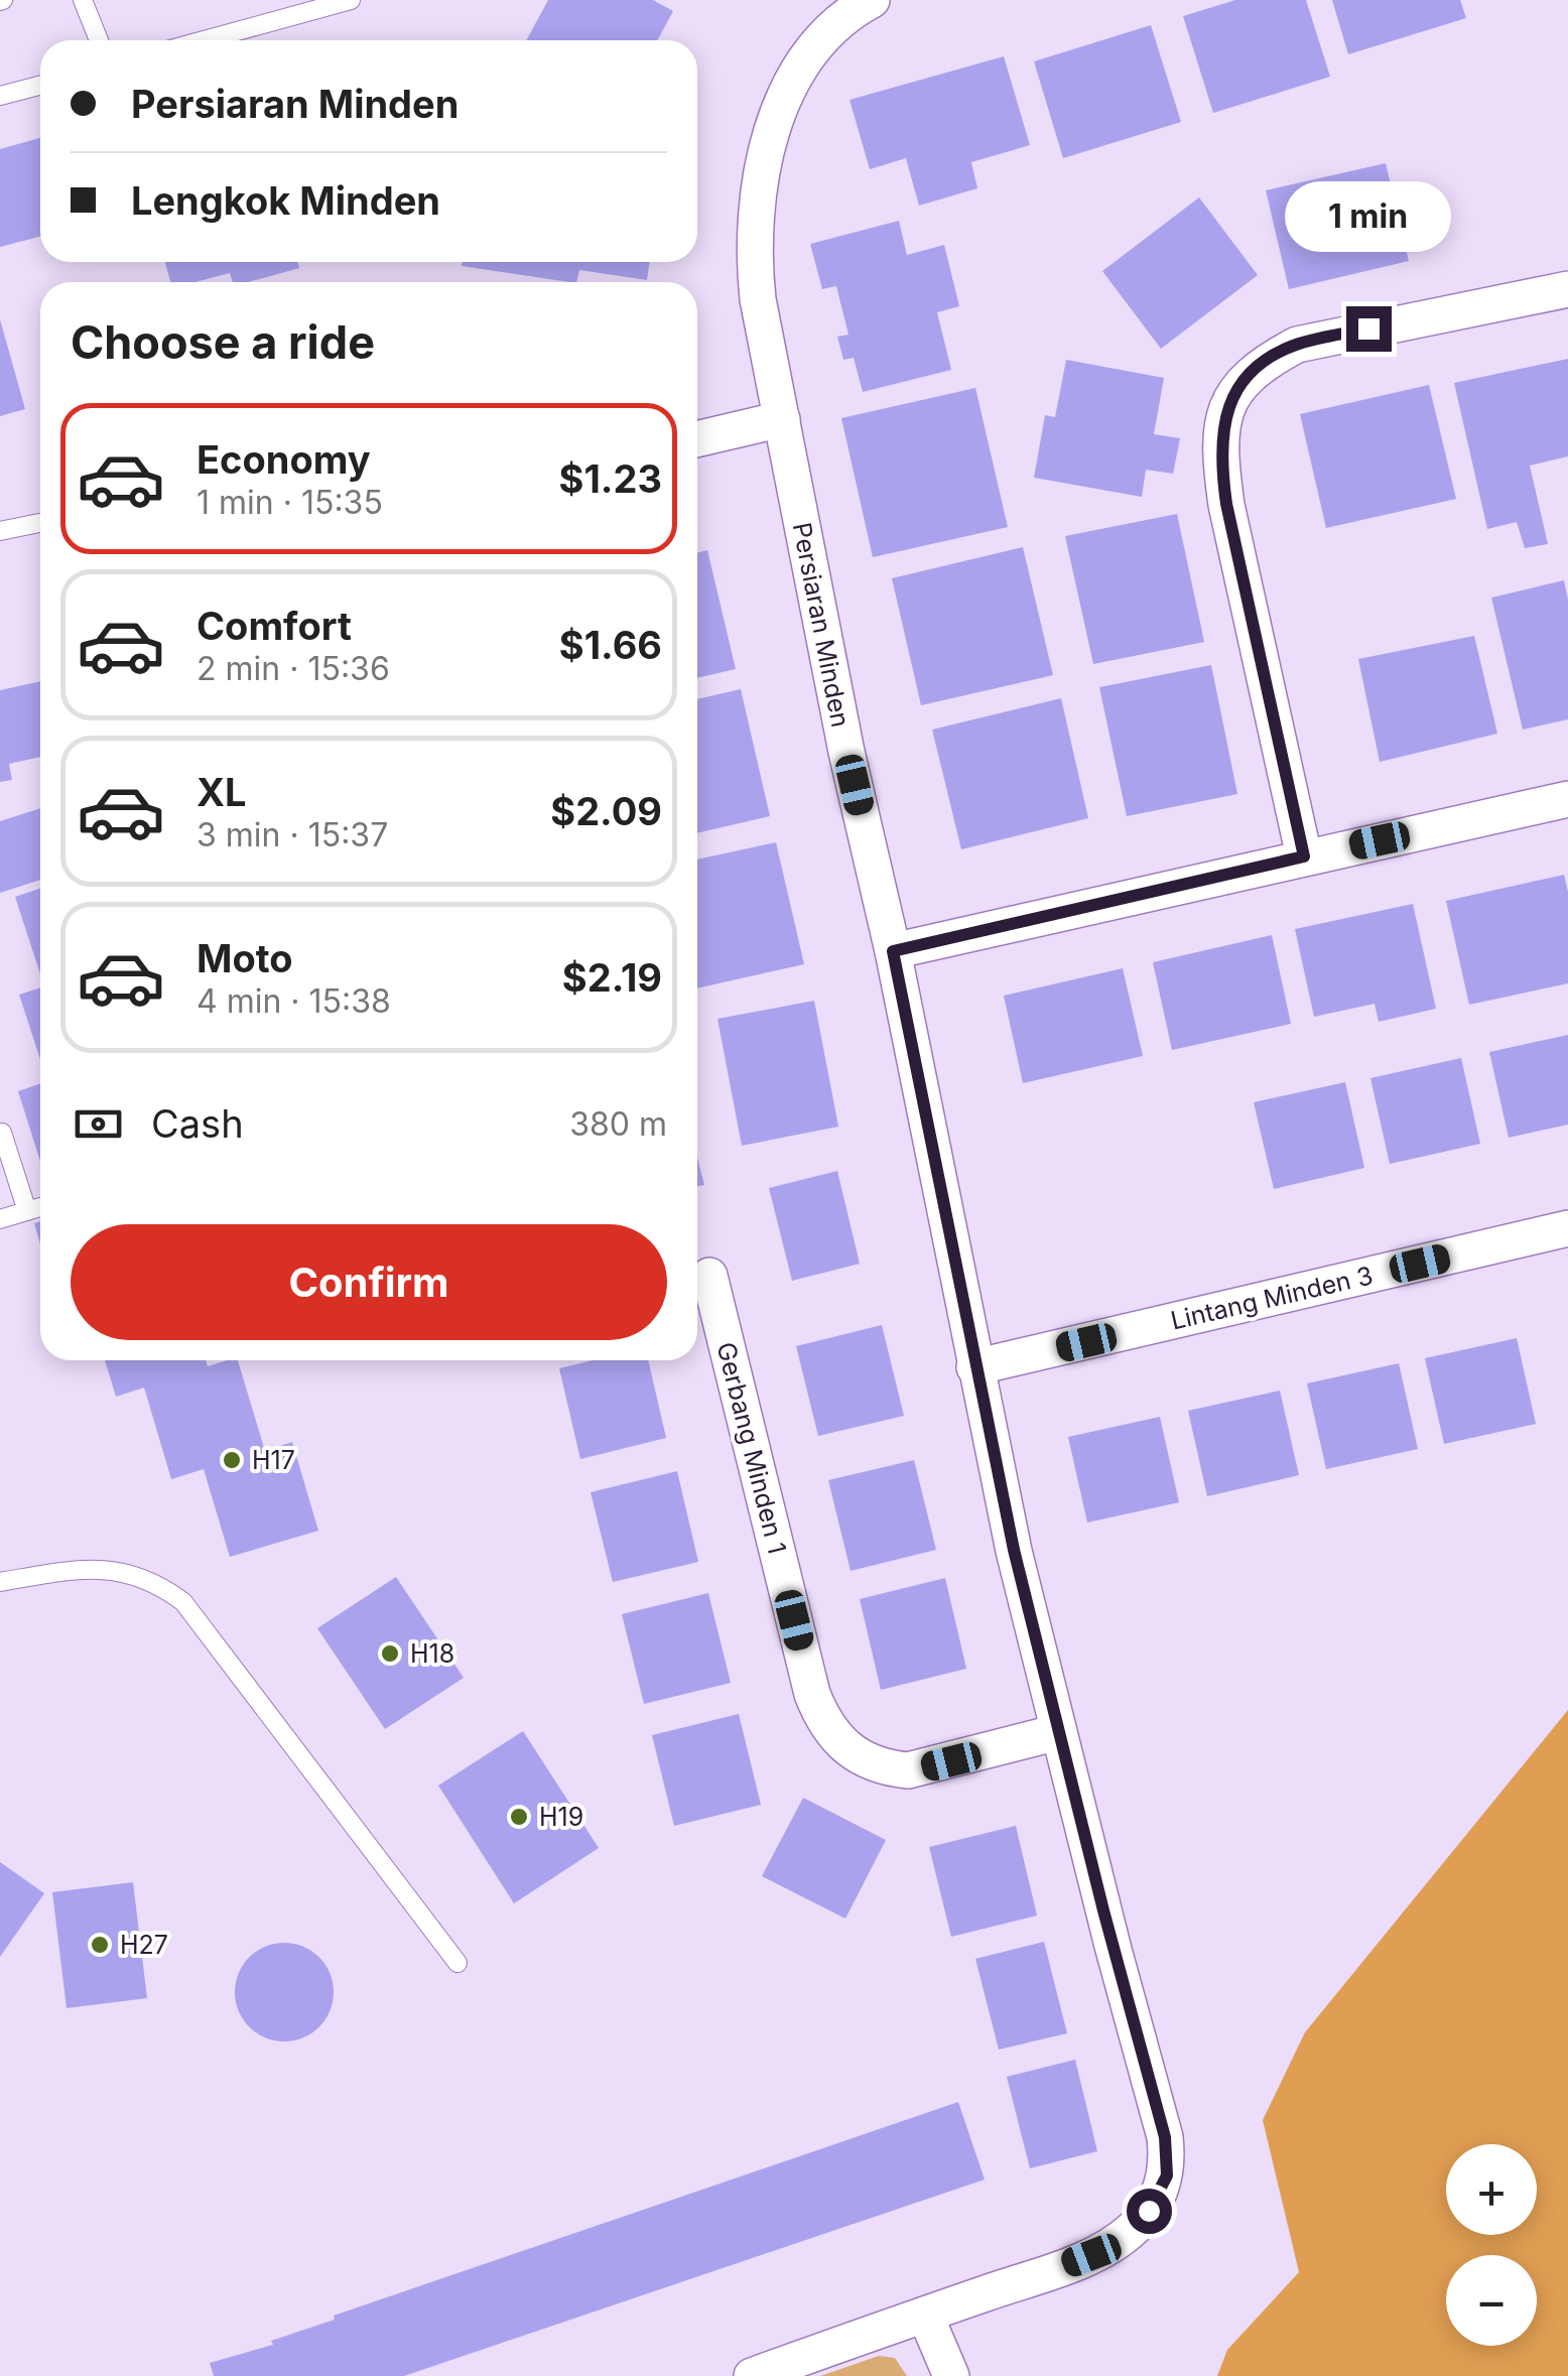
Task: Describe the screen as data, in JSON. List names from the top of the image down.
{
  "streets": {
    "street": ["Persiaran Minden", "Lintang Minden 3", "Gerbang Minden 1"]
  },
  "crossings": [
    ["Persiaran Minden", "Lintang Minden 3"],
    ["Persiaran Minden", "Gerbang Minden 1"]
  ],
  "places": [
    "H17",
    "H18",
    "H19",
    "H27"
  ],
  "page": {
    "banner": ["Persiaran Minden", "Lengkok Minden"],
    "bubble": "1 min",
    "heading": "Choose a ride",
    "list": [
      {
        "name": "Economy",
        "note": "1 min · 15:35",
        "value": "$1.23"
      },
      {
        "name": "Comfort",
        "note": "2 min · 15:36",
        "value": "$1.66"
      },
      {
        "name": "XL",
        "note": "3 min · 15:37",
        "value": "$2.09"
      },
      {
        "name": "Moto",
        "note": "4 min · 15:38",
        "value": "$2.19"
      }
    ],
    "pay": ["Cash", "380 m"],
    "buttons": "Confirm",
    "map_buttons": ["+", "−"]
  }
}
